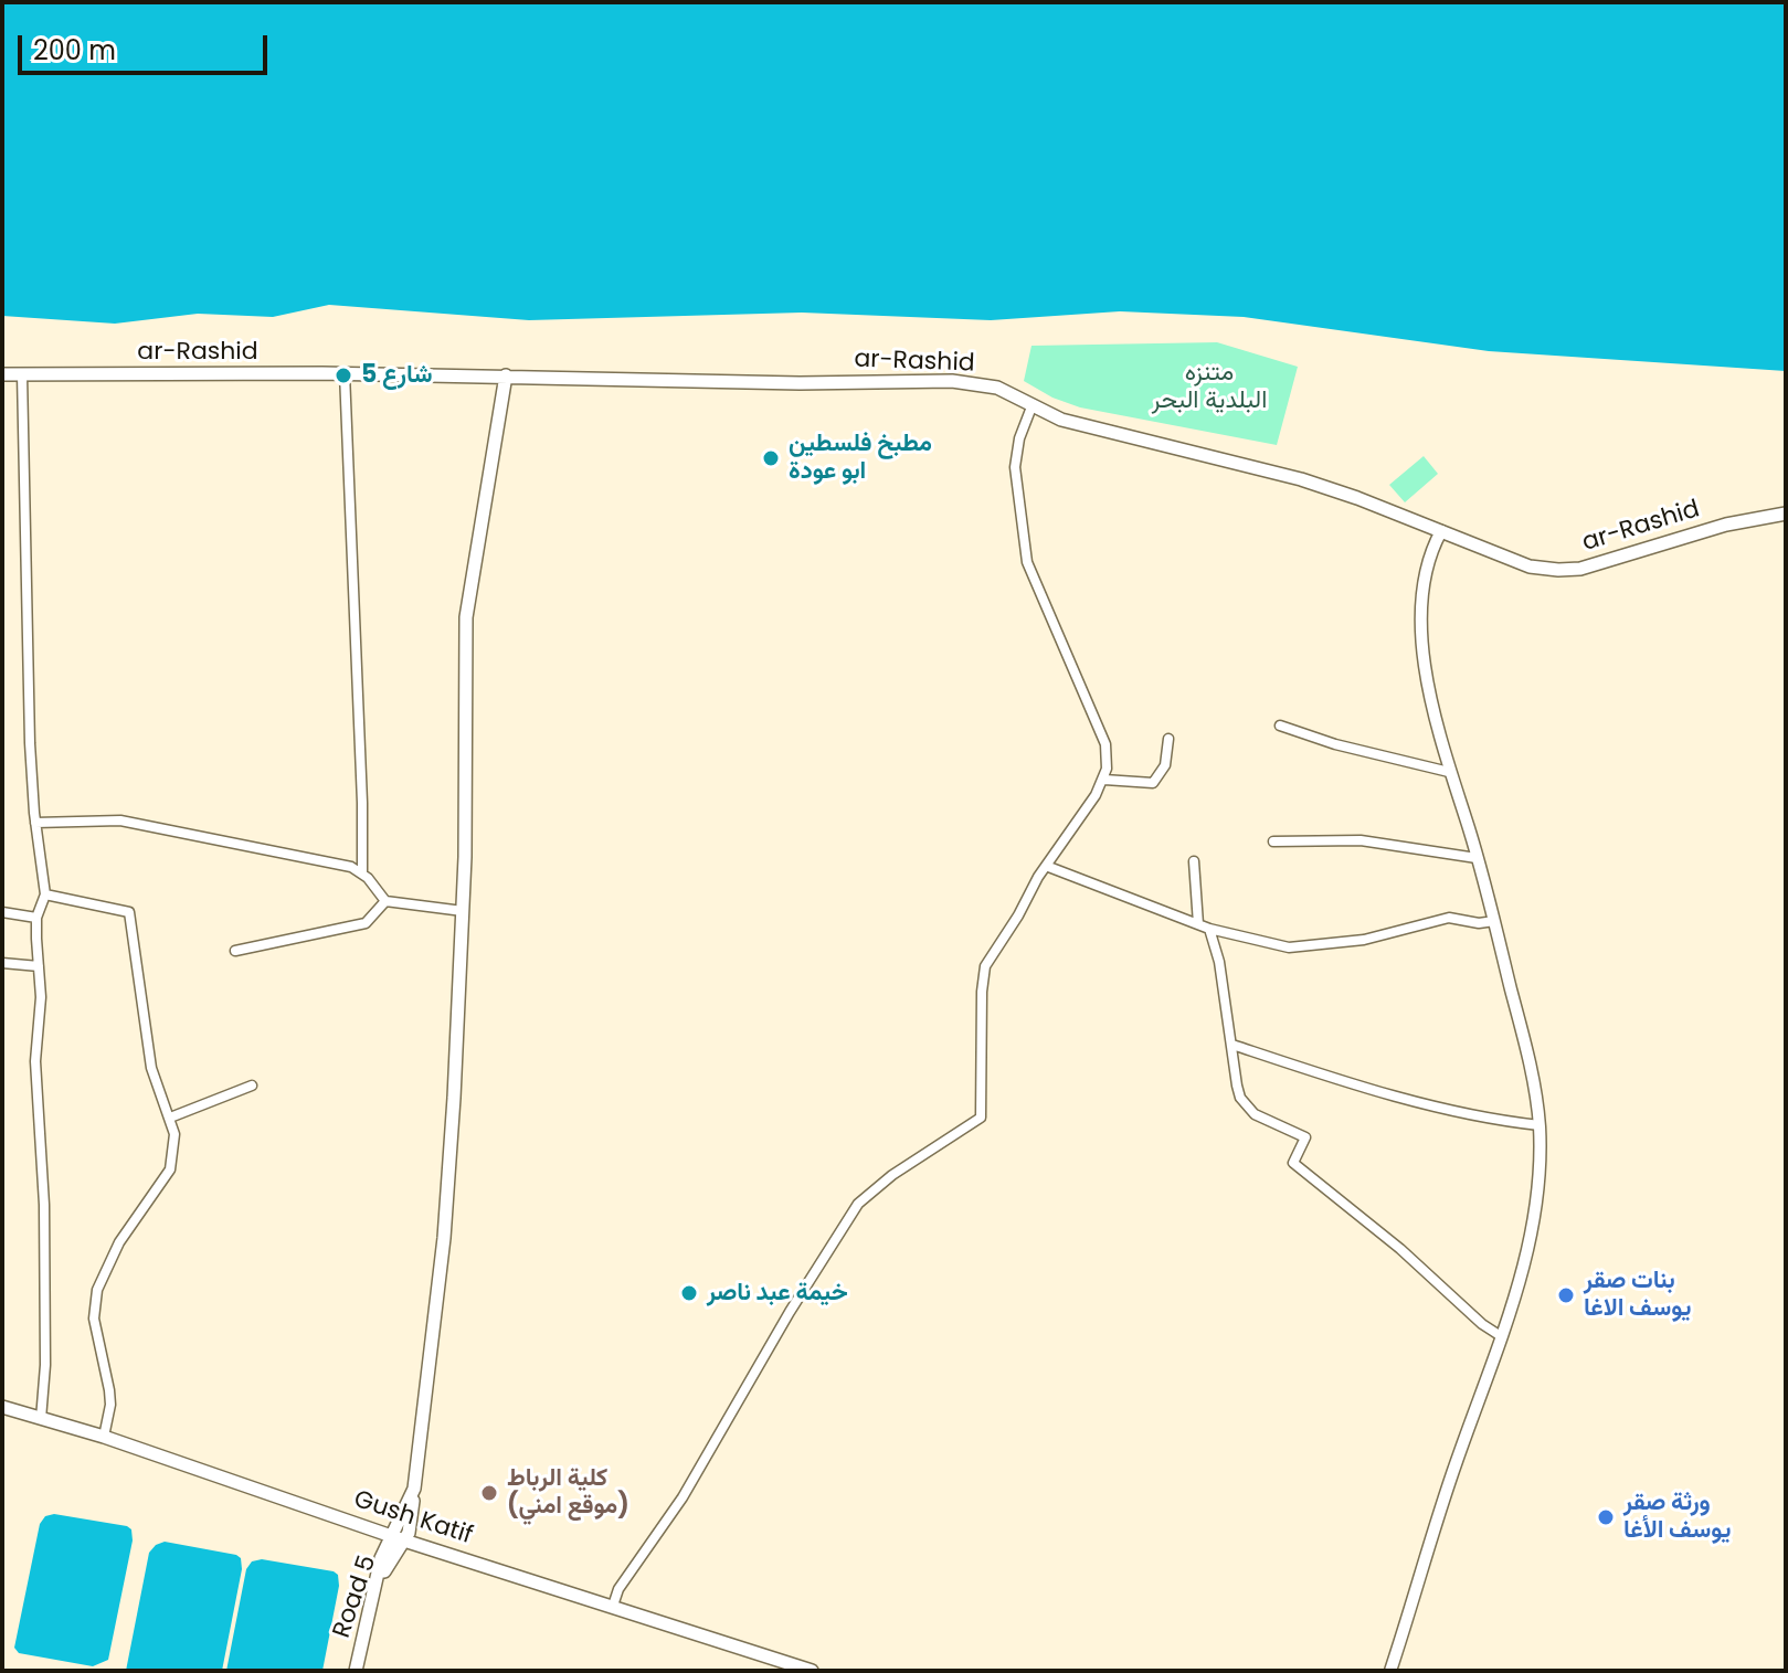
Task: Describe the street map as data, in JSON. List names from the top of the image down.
{
  "streets": {
    "main road": ["ar-Rashid", "Gush Katif", "Road 5"]
  },
  "crossings": [
    ["ar-Rashid", "Road 5"],
    ["Gush Katif", "Road 5"]
  ],
  "parks": ["متنزه البلدية البحر"],
  "places": [
    "شارع 5",
    "مطبخ فلسطين ابو عودة",
    "خيمة عبد ناصر",
    "بنات صقر يوسف الاغا",
    "كلية الرباط (موقع امني)",
    "ورثة صقر يوسف الأغا"
  ],
  "scale_bar": "200 m"
}
